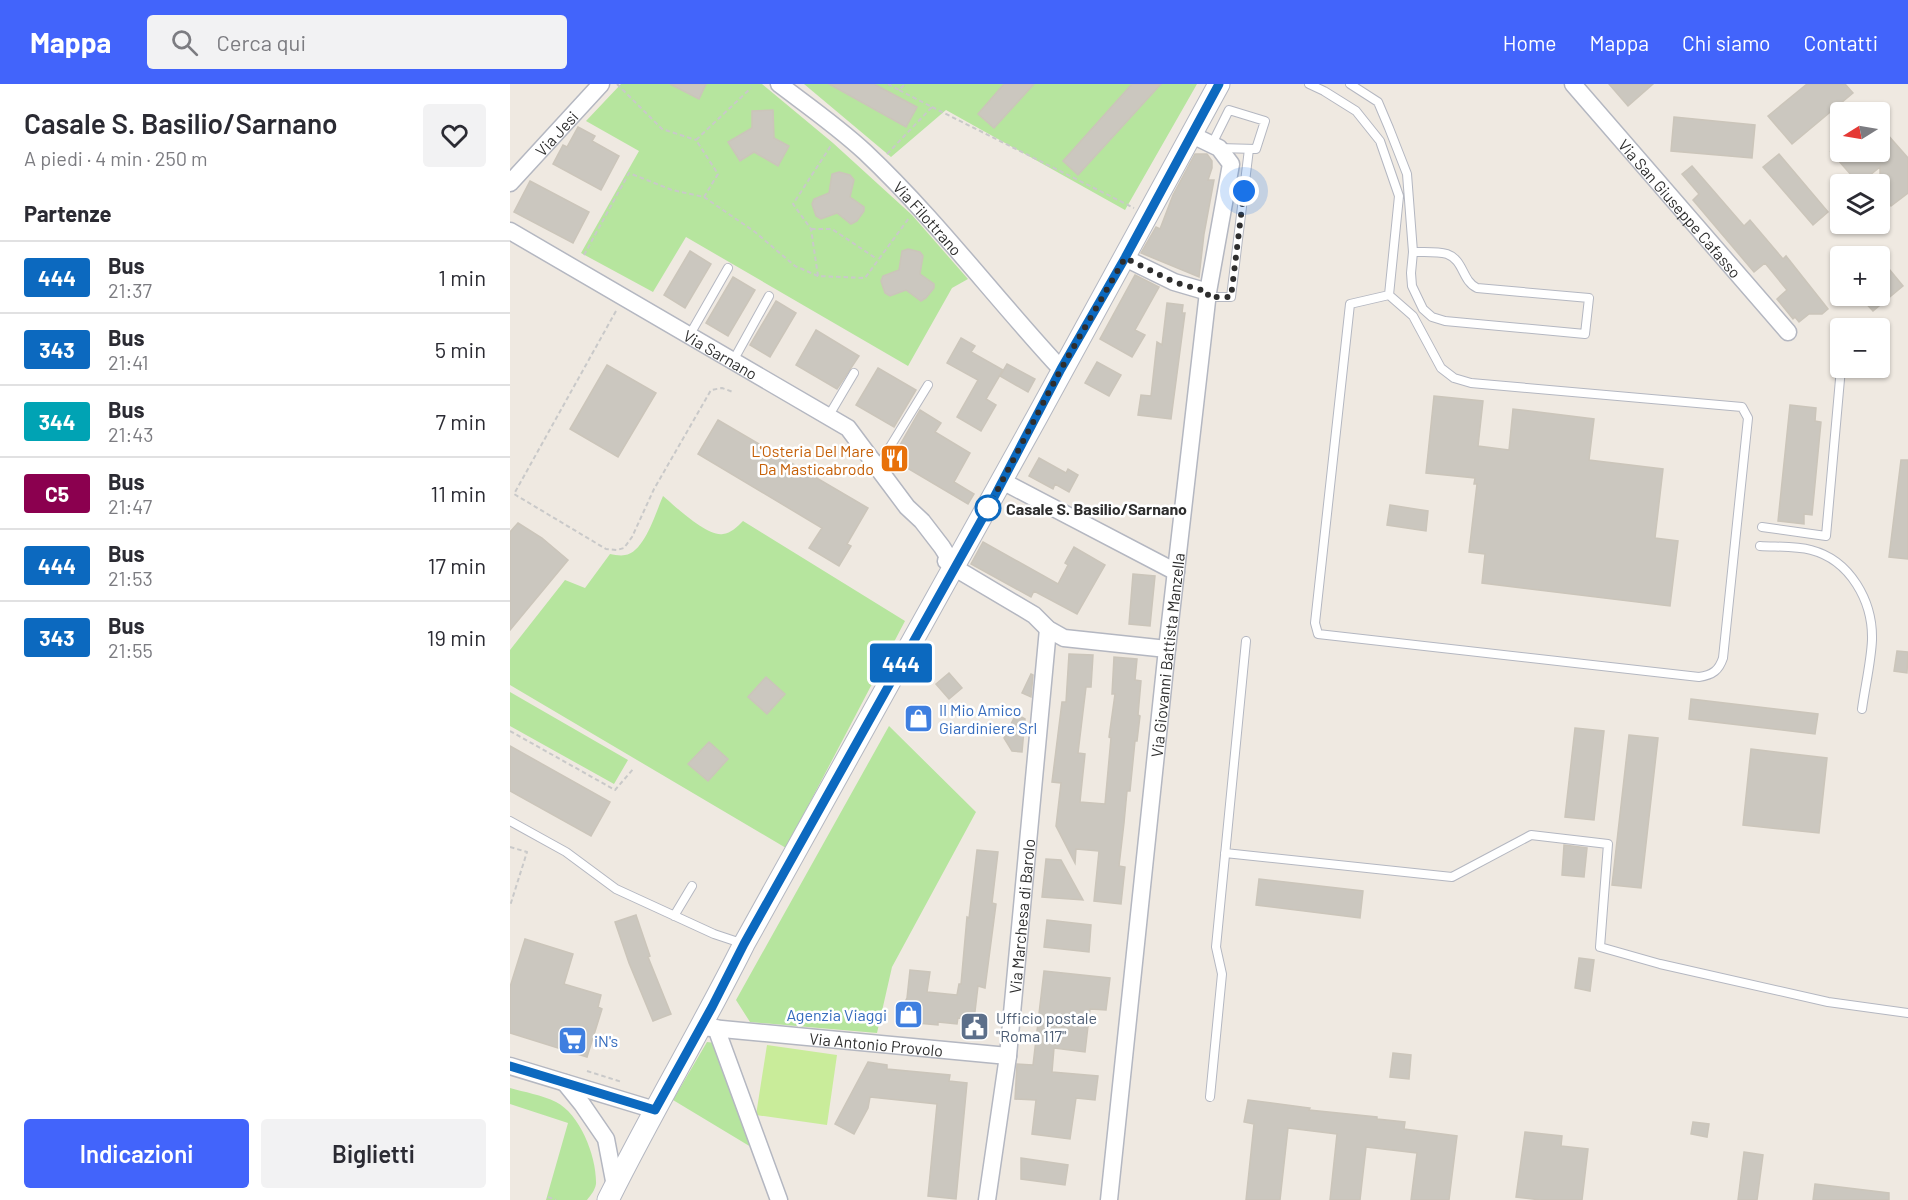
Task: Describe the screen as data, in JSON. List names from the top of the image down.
{
  "streets": {
    "street": [
      "Via Jesi",
      "Via San Giuseppe Cafasso",
      "Via Filottrano",
      "Via Sarnano",
      "Via Giovanni Battista Manzella",
      "Via Marchesa di Barolo",
      "Via Antonio Provolo"
    ]
  },
  "crossings": [
    ["Via Sarnano", "Via Giovanni Battista Manzella"],
    ["Via Sarnano", "Via Marchesa di Barolo"],
    ["Via Marchesa di Barolo", "Via Antonio Provolo"]
  ],
  "places": {
    "restaurant": ["L'Osteria Del Mare Da Masticabrodo"],
    "other": ["Casale S. Basilio/Sarnano"],
    "shop": ["Il Mio Amico Giardiniere Srl", "Agenzia Viaggi"],
    "public building": ["Ufficio postale \"Roma 117\""],
    "supermarket": ["iN's"]
  },
  "lines": ["bus line 444"],
  "north": "left",
  "page": {
    "header": "Mappa",
    "search": "Cerca qui",
    "nav": [
      "Home",
      "Mappa",
      "Chi siamo",
      "Contatti"
    ],
    "heading": [
      ["Casale S. Basilio/Sarnano", "A piedi · 4 min · 250 m"],
      "Partenze"
    ],
    "on_map": "444",
    "map_buttons": ["+", "−"],
    "list": [
      {
        "mark": "444",
        "name": "Bus",
        "note": "21:37",
        "value": "1 min"
      },
      {
        "mark": "343",
        "name": "Bus",
        "note": "21:41",
        "value": "5 min"
      },
      {
        "mark": "344",
        "name": "Bus",
        "note": "21:43",
        "value": "7 min"
      },
      {
        "mark": "C5",
        "name": "Bus",
        "note": "21:47",
        "value": "11 min"
      },
      {
        "mark": "444",
        "name": "Bus",
        "note": "21:53",
        "value": "17 min"
      },
      {
        "mark": "343",
        "name": "Bus",
        "note": "21:55",
        "value": "19 min"
      }
    ],
    "buttons": ["Indicazioni", "Biglietti"]
  }
}
